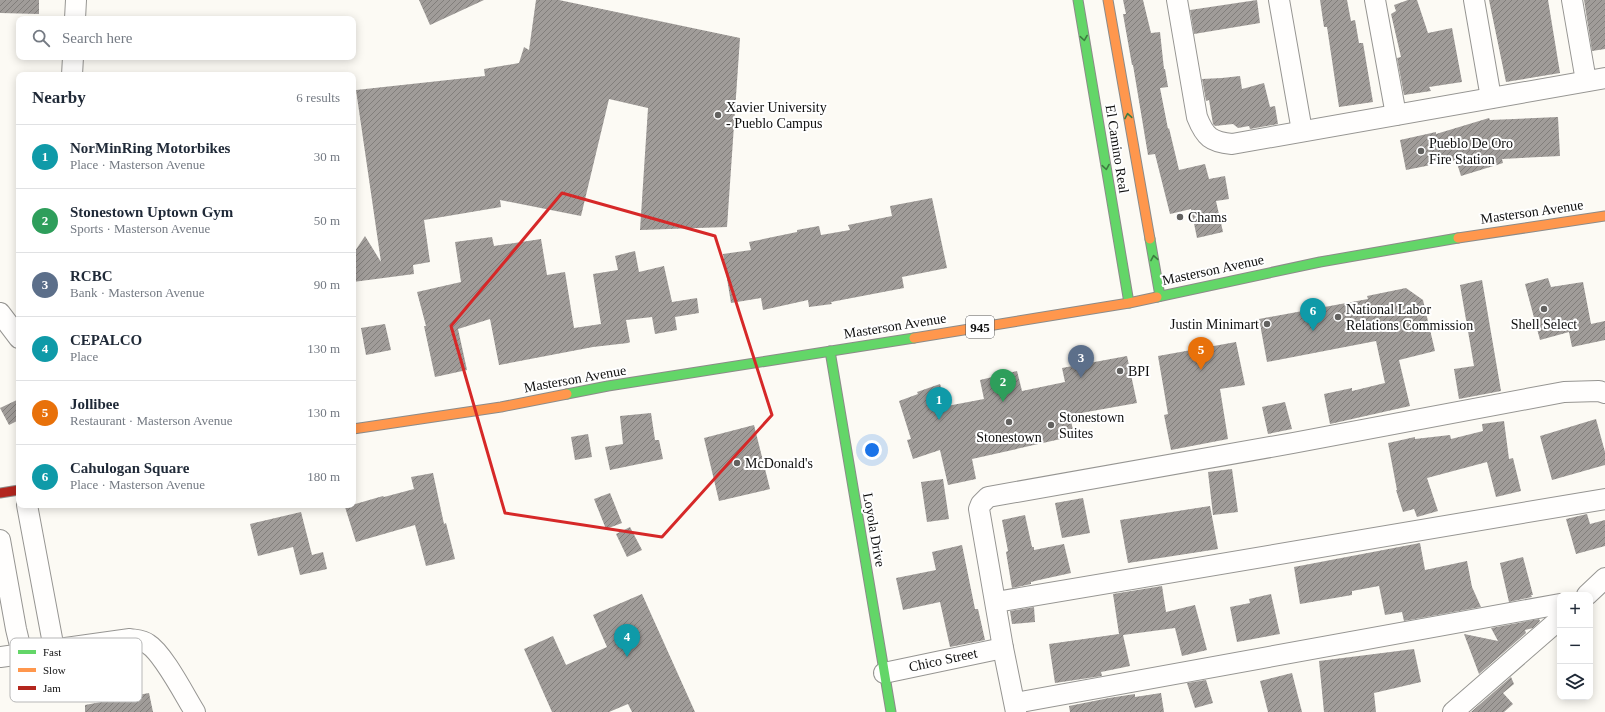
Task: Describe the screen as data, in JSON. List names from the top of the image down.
{
  "streets": {
    "main road": [
      "El Camino Real",
      "Masterson Avenue",
      "945",
      "Loyola Drive"
    ],
    "street": ["Chico Street"]
  },
  "crossings": [
    ["El Camino Real", "Masterson Avenue"],
    ["Masterson Avenue", "Loyola Drive"],
    ["Loyola Drive", "Chico Street"]
  ],
  "places": [
    "Xavier University - Pueblo Campus",
    "Pueblo De Oro Fire Station",
    "Chams",
    "Shell Select",
    "National Labor Relations Commission",
    "Justin Minimart",
    "BPI",
    "Stonestown",
    "Stonestown Suites",
    "McDonald's"
  ],
  "legend": ["Fast", "Slow", "Jam"],
  "page": {
    "search": "Search here",
    "heading": ["Nearby", "6 results"],
    "list": [
      {
        "mark": "1",
        "name": "NorMinRing Motorbikes",
        "note": "Place · Masterson Avenue",
        "value": "30 m"
      },
      {
        "mark": "2",
        "name": "Stonestown Uptown Gym",
        "note": "Sports · Masterson Avenue",
        "value": "50 m"
      },
      {
        "mark": "3",
        "name": "RCBC",
        "note": "Bank · Masterson Avenue",
        "value": "90 m"
      },
      {
        "mark": "4",
        "name": "CEPALCO",
        "note": "Place",
        "value": "130 m"
      },
      {
        "mark": "5",
        "name": "Jollibee",
        "note": "Restaurant · Masterson Avenue",
        "value": "130 m"
      },
      {
        "mark": "6",
        "name": "Cahulogan Square",
        "note": "Place · Masterson Avenue",
        "value": "180 m"
      }
    ],
    "pins": [
      "6",
      "5",
      "3",
      "2",
      "1",
      "4"
    ],
    "map_buttons": ["+", "−"]
  }
}
